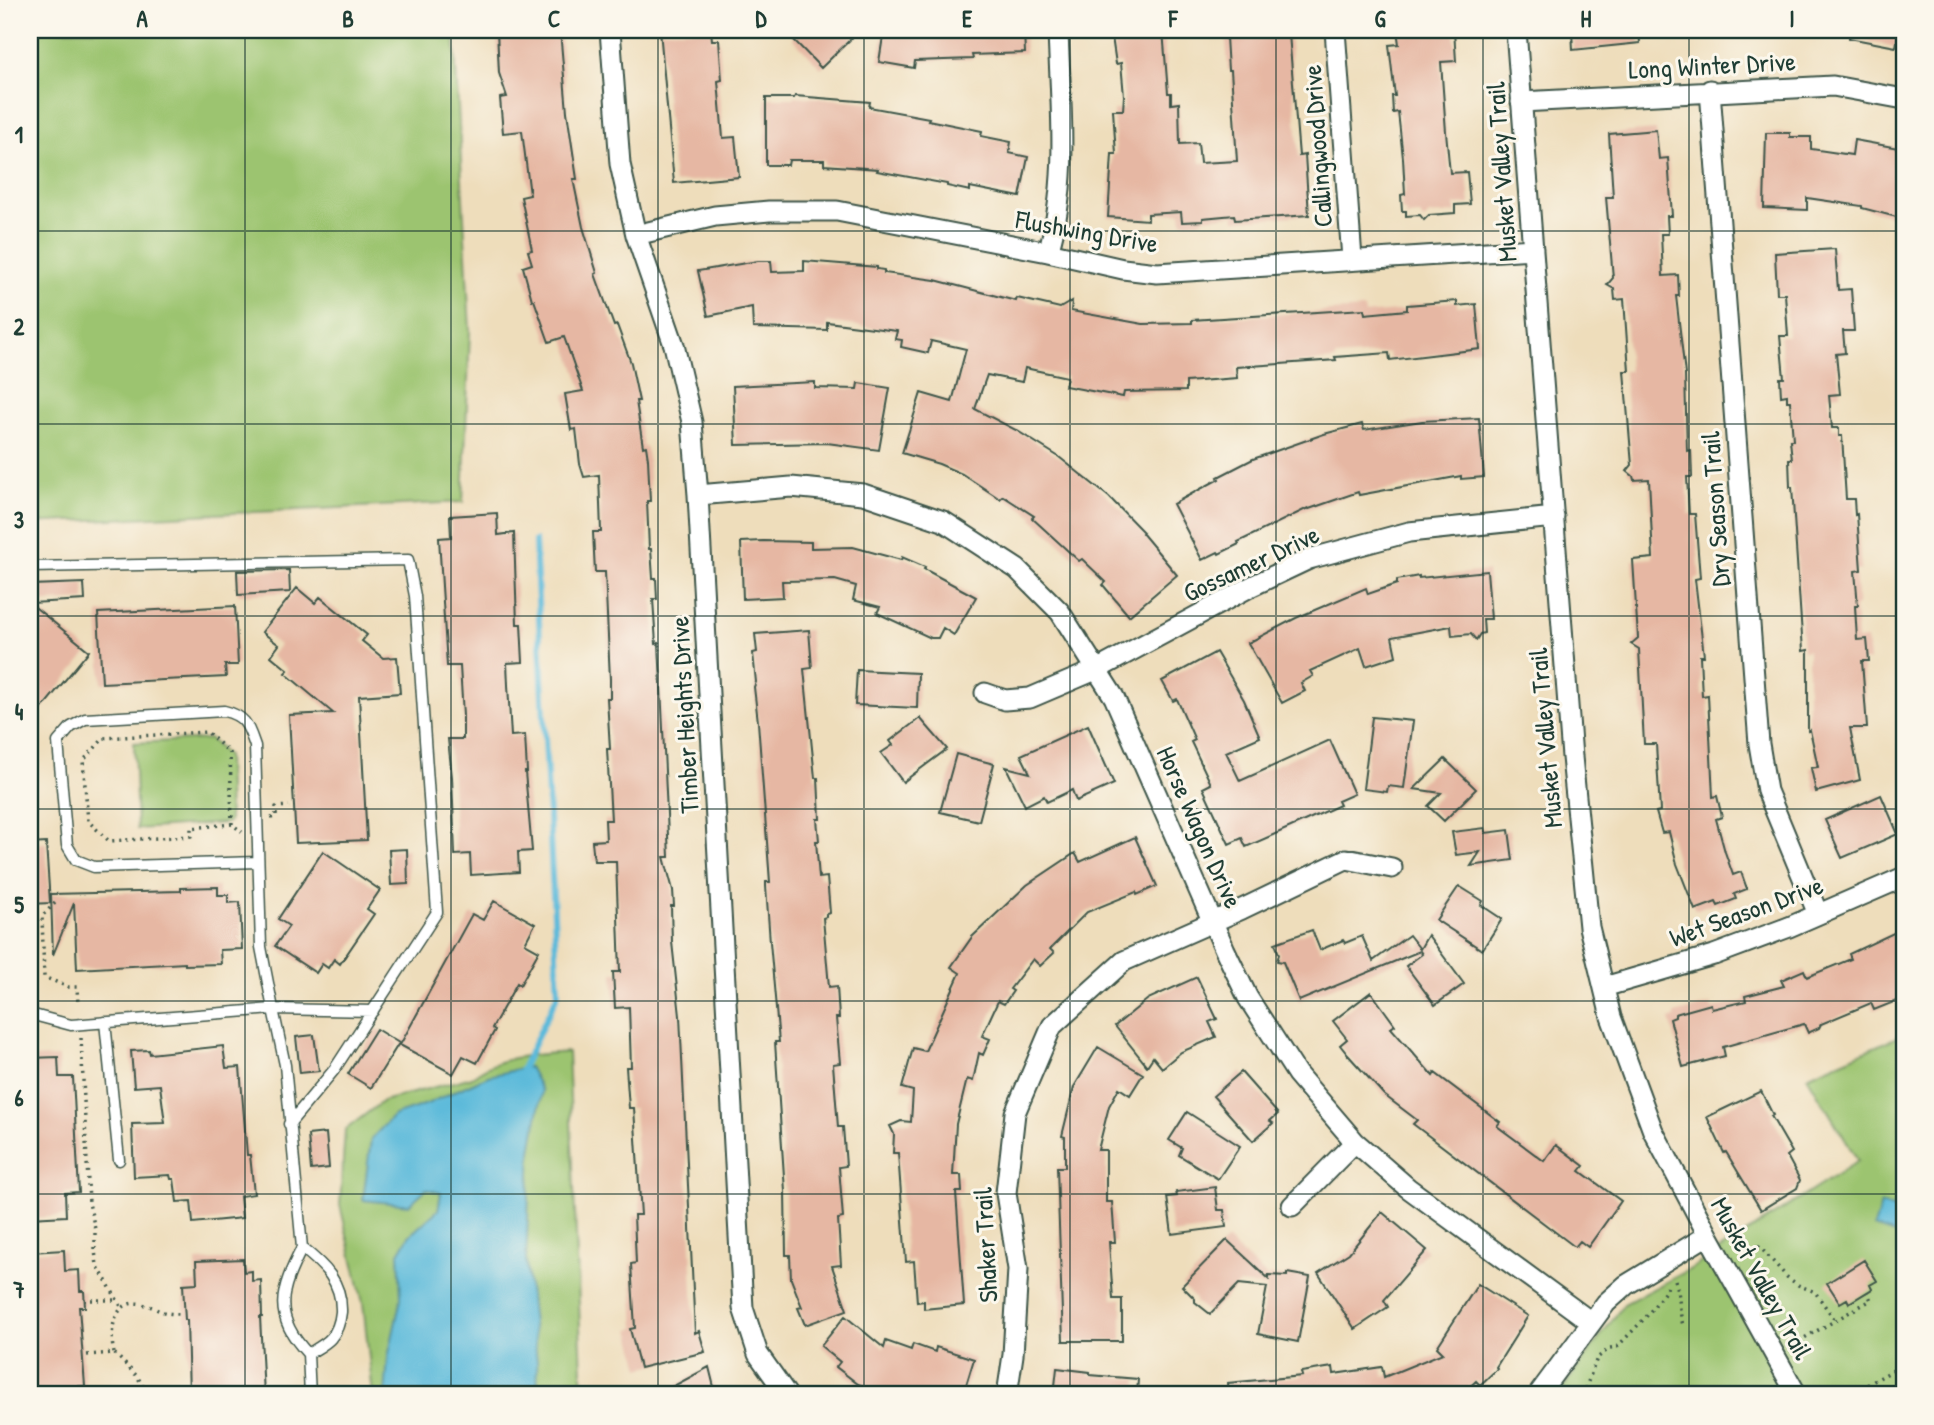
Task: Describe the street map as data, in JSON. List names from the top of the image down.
{
  "streets": {
    "street": [
      "Long Winter Drive",
      "Callingwood Drive",
      "Musket Valley Trail",
      "Flushwing Drive",
      "Dry Season Trail",
      "Gossamer Drive",
      "Timber Heights Drive",
      "Horse Wagon Drive",
      "Wet Season Drive",
      "Shaker Trail"
    ]
  },
  "crossings": [
    ["Long Winter Drive", "Musket Valley Trail"],
    ["Long Winter Drive", "Dry Season Trail"],
    ["Callingwood Drive", "Flushwing Drive"],
    ["Musket Valley Trail", "Flushwing Drive"],
    ["Musket Valley Trail", "Gossamer Drive"],
    ["Musket Valley Trail", "Wet Season Drive"],
    ["Flushwing Drive", "Timber Heights Drive"],
    ["Dry Season Trail", "Wet Season Drive"],
    ["Gossamer Drive", "Horse Wagon Drive"],
    ["Timber Heights Drive", "Horse Wagon Drive"],
    ["Horse Wagon Drive", "Shaker Trail"]
  ],
  "grid": {
    "columns": [
      "A",
      "B",
      "C",
      "D",
      "E",
      "F",
      "G",
      "H",
      "I"
    ],
    "rows": [
      "1",
      "2",
      "3",
      "4",
      "5",
      "6",
      "7"
    ]
  }
}
